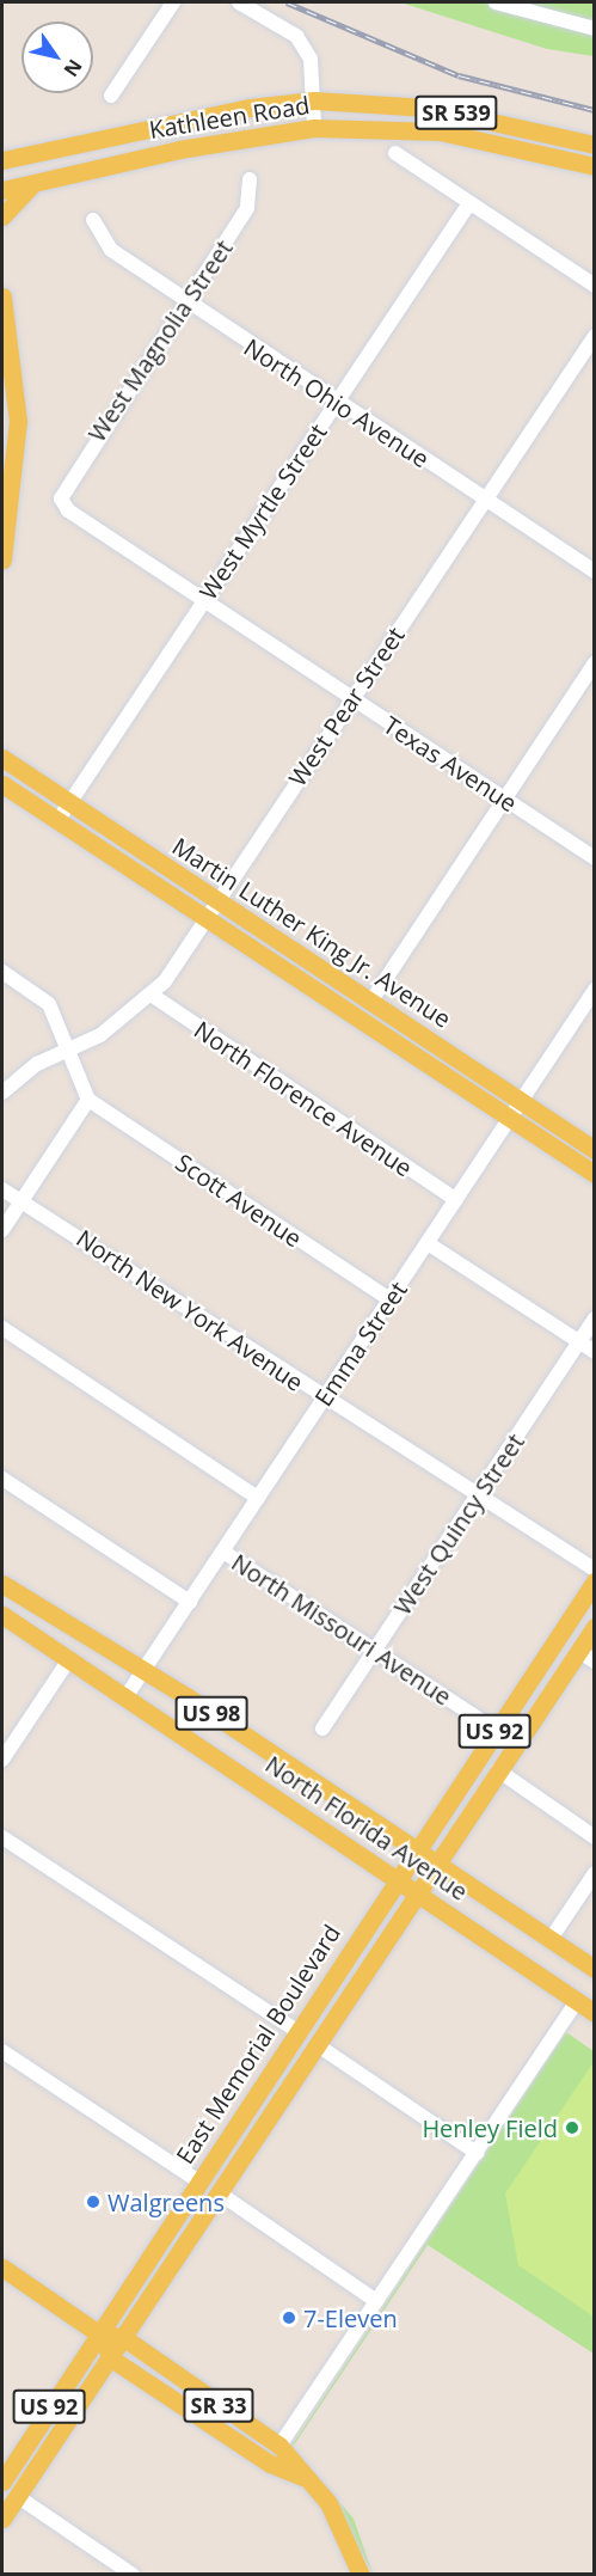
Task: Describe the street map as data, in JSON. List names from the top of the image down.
{
  "streets": {
    "main road": [
      "SR 539",
      "Kathleen Road",
      "Martin Luther King Jr. Avenue",
      "US 98",
      "US 92",
      "North Florida Avenue",
      "East Memorial Boulevard",
      "SR 33"
    ],
    "street": [
      "West Magnolia Street",
      "North Ohio Avenue",
      "West Myrtle Street",
      "West Pear Street",
      "Texas Avenue",
      "North Florence Avenue",
      "Scott Avenue",
      "North New York Avenue",
      "Emma Street",
      "West Quincy Street",
      "North Missouri Avenue"
    ]
  },
  "crossings": [
    ["West Magnolia Street", "North Ohio Avenue"],
    ["West Magnolia Street", "Texas Avenue"],
    ["North Ohio Avenue", "West Myrtle Street"],
    ["North Ohio Avenue", "West Pear Street"],
    ["West Myrtle Street", "Texas Avenue"],
    ["West Myrtle Street", "Martin Luther King Jr. Avenue"],
    ["West Pear Street", "Texas Avenue"],
    ["West Pear Street", "Martin Luther King Jr. Avenue"],
    ["West Pear Street", "North Florence Avenue"],
    ["Martin Luther King Jr. Avenue", "Emma Street"],
    ["North Florence Avenue", "Emma Street"],
    ["Scott Avenue", "Emma Street"],
    ["North New York Avenue", "Emma Street"],
    ["North New York Avenue", "West Quincy Street"],
    ["Emma Street", "North Missouri Avenue"],
    ["Emma Street", "North Florida Avenue"],
    ["West Quincy Street", "North Missouri Avenue"],
    ["North Missouri Avenue", "US 92"],
    ["US 92", "North Florida Avenue"],
    ["US 92", "East Memorial Boulevard"],
    ["US 92", "SR 33"],
    ["North Florida Avenue", "East Memorial Boulevard"],
    ["East Memorial Boulevard", "SR 33"]
  ],
  "places": ["Henley Field", "Walgreens", "7-Eleven"],
  "north": "bottom right"
}
